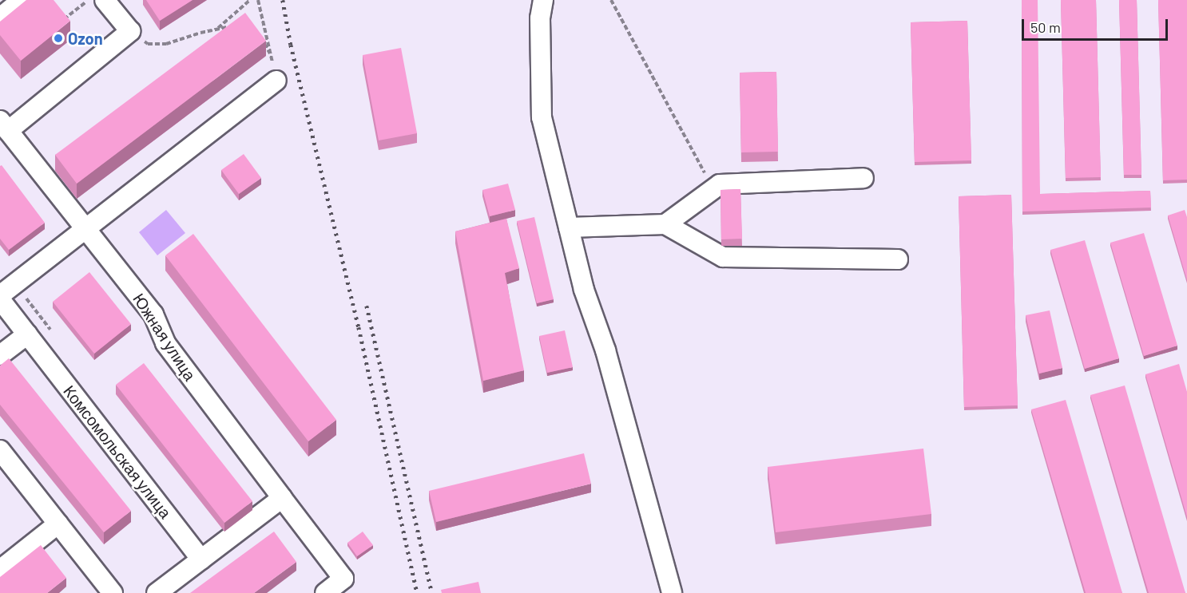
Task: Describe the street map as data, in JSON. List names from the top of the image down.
{
  "streets": {
    "street": ["Южная улица", "Комсомольская улица"]
  },
  "places": ["Ozon"],
  "scale_bar": "50 m"
}
